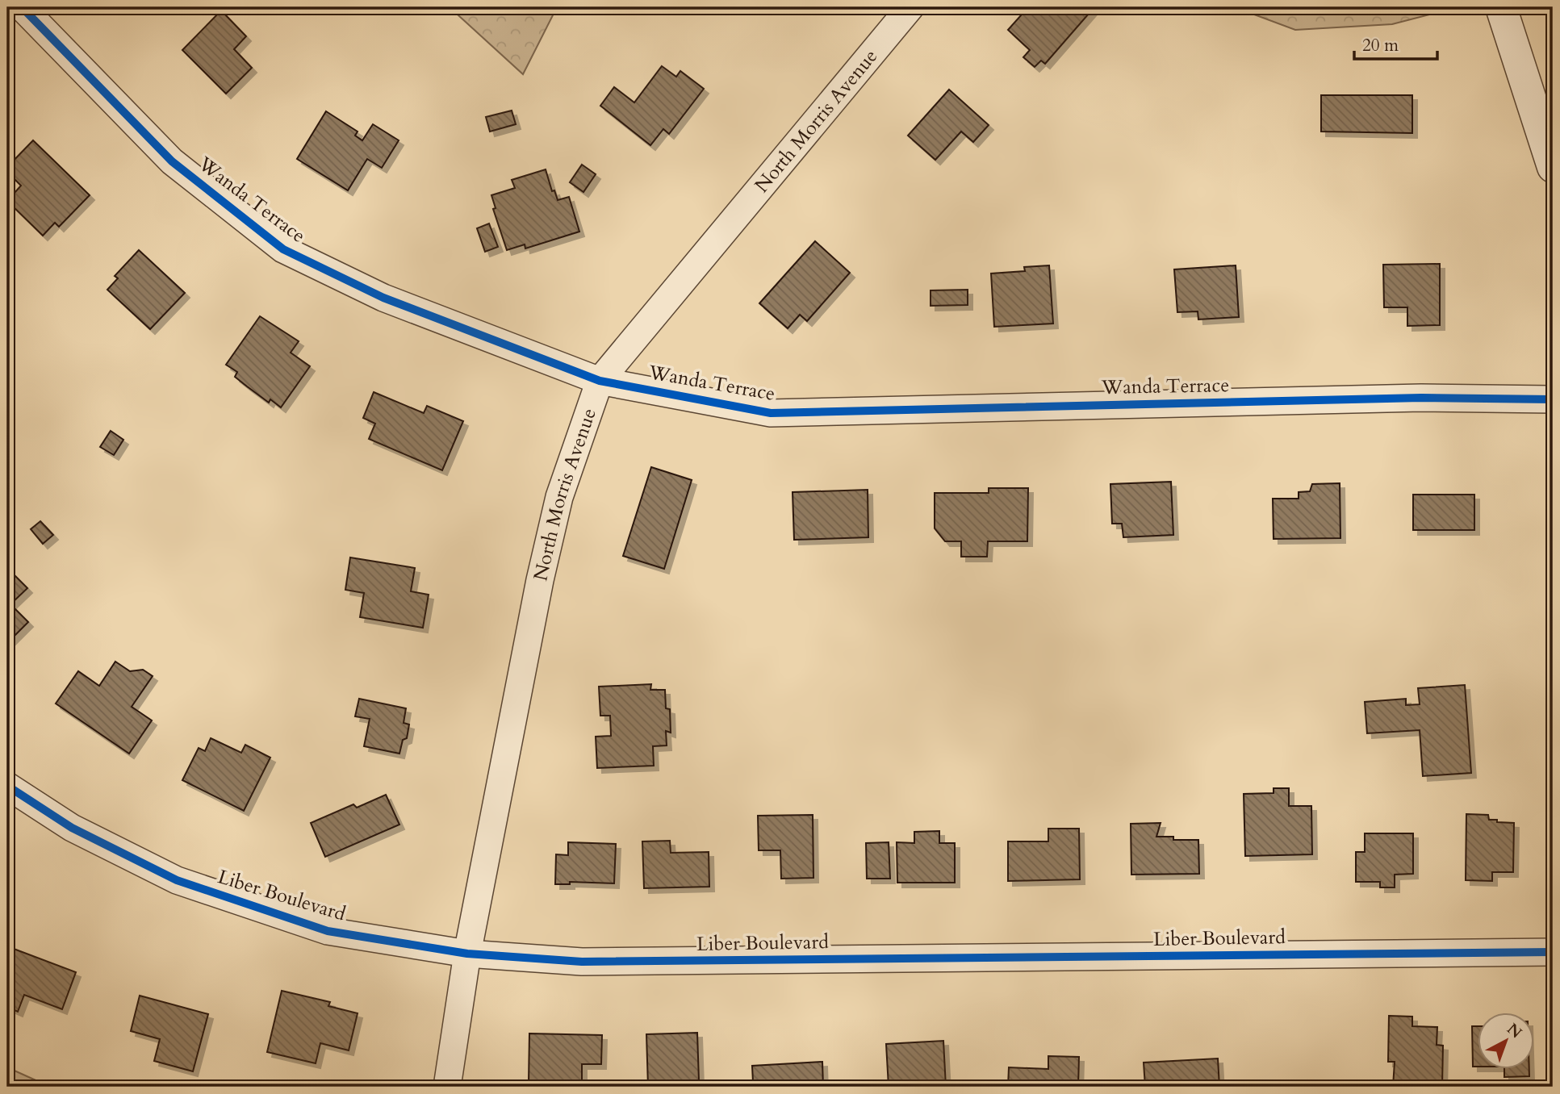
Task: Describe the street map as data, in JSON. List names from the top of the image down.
{
  "streets": {
    "street": ["North Morris Avenue", "Wanda Terrace", "Liber Boulevard"]
  },
  "crossings": [
    ["North Morris Avenue", "Wanda Terrace"],
    ["North Morris Avenue", "Liber Boulevard"]
  ],
  "scale_bar": "20 m",
  "north": "top right"
}
